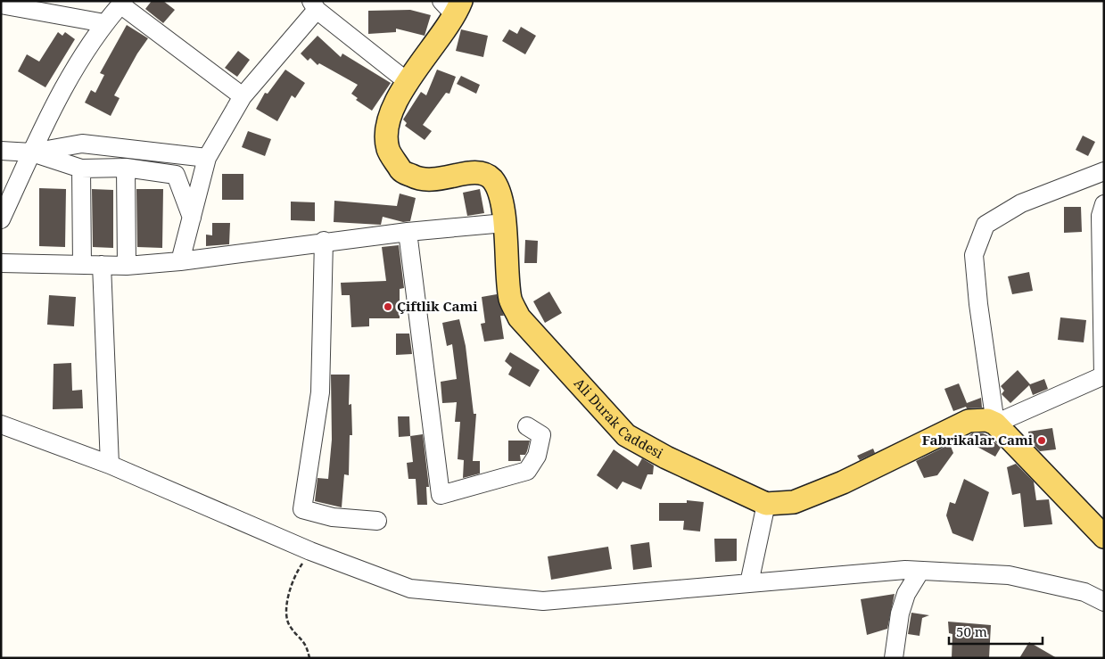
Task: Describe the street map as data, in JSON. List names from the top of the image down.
{
  "streets": {
    "main road": ["Ali Durak Caddesi"]
  },
  "places": ["Çiftlik Cami", "Fabrikalar Cami"],
  "scale_bar": "50 m"
}
